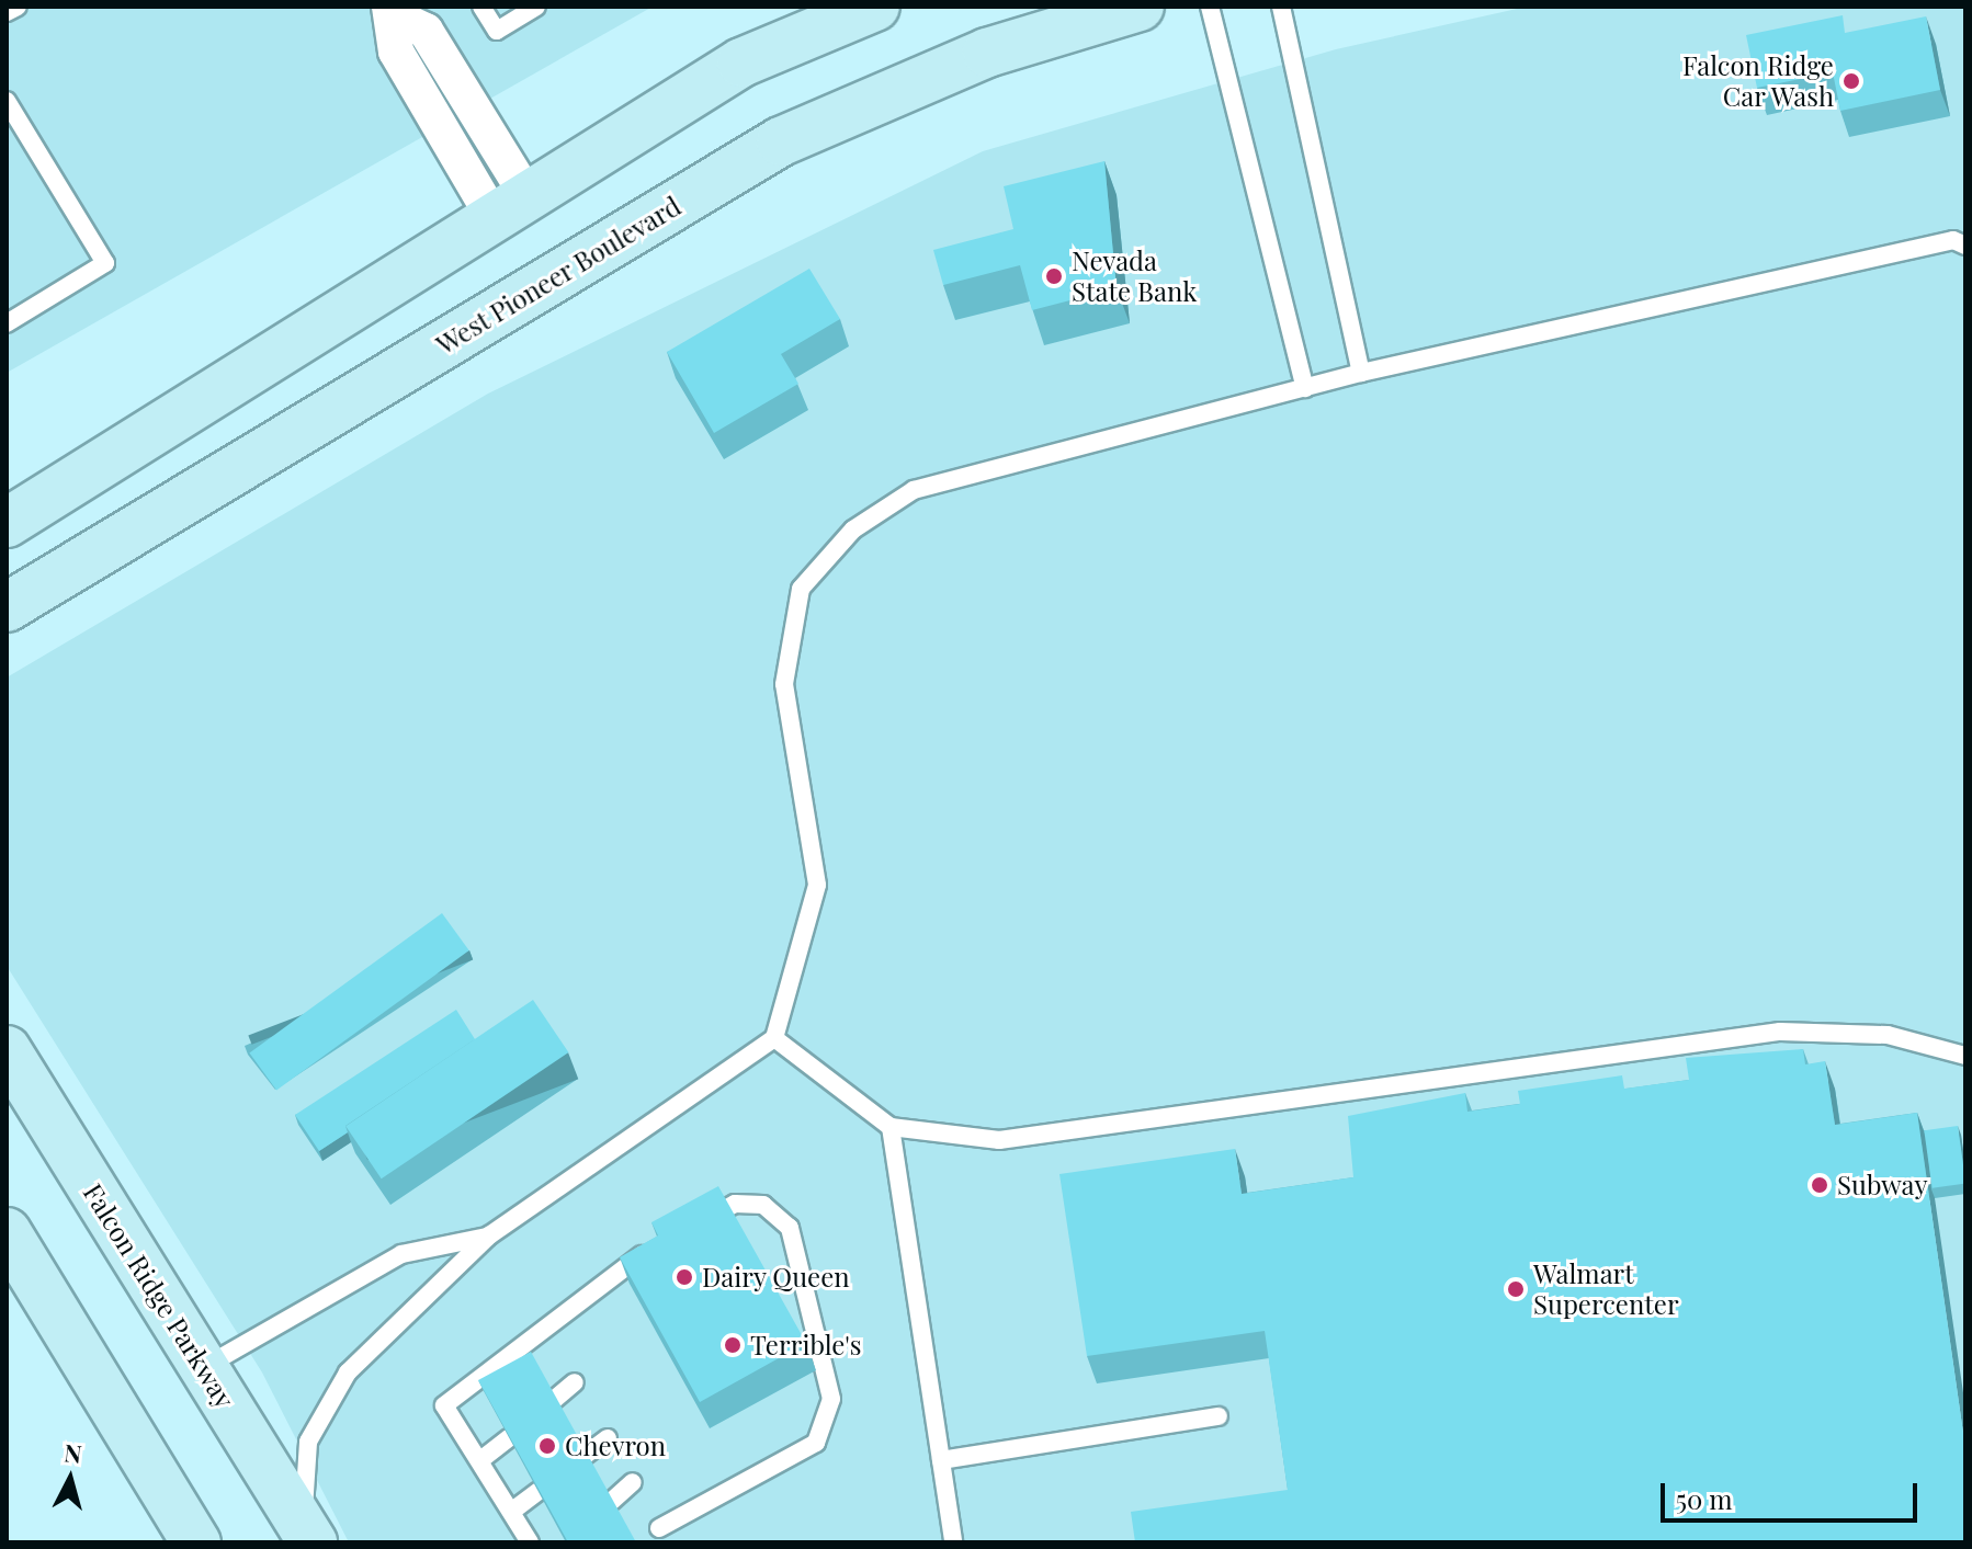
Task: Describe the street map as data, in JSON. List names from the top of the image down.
{
  "streets": {
    "main road": ["West Pioneer Boulevard", "Falcon Ridge Parkway"]
  },
  "places": [
    "Falcon Ridge Car Wash",
    "Nevada State Bank",
    "Subway",
    "Dairy Queen",
    "Walmart Supercenter",
    "Terrible's",
    "Chevron"
  ],
  "scale_bar": "50 m",
  "north": "top"
}
